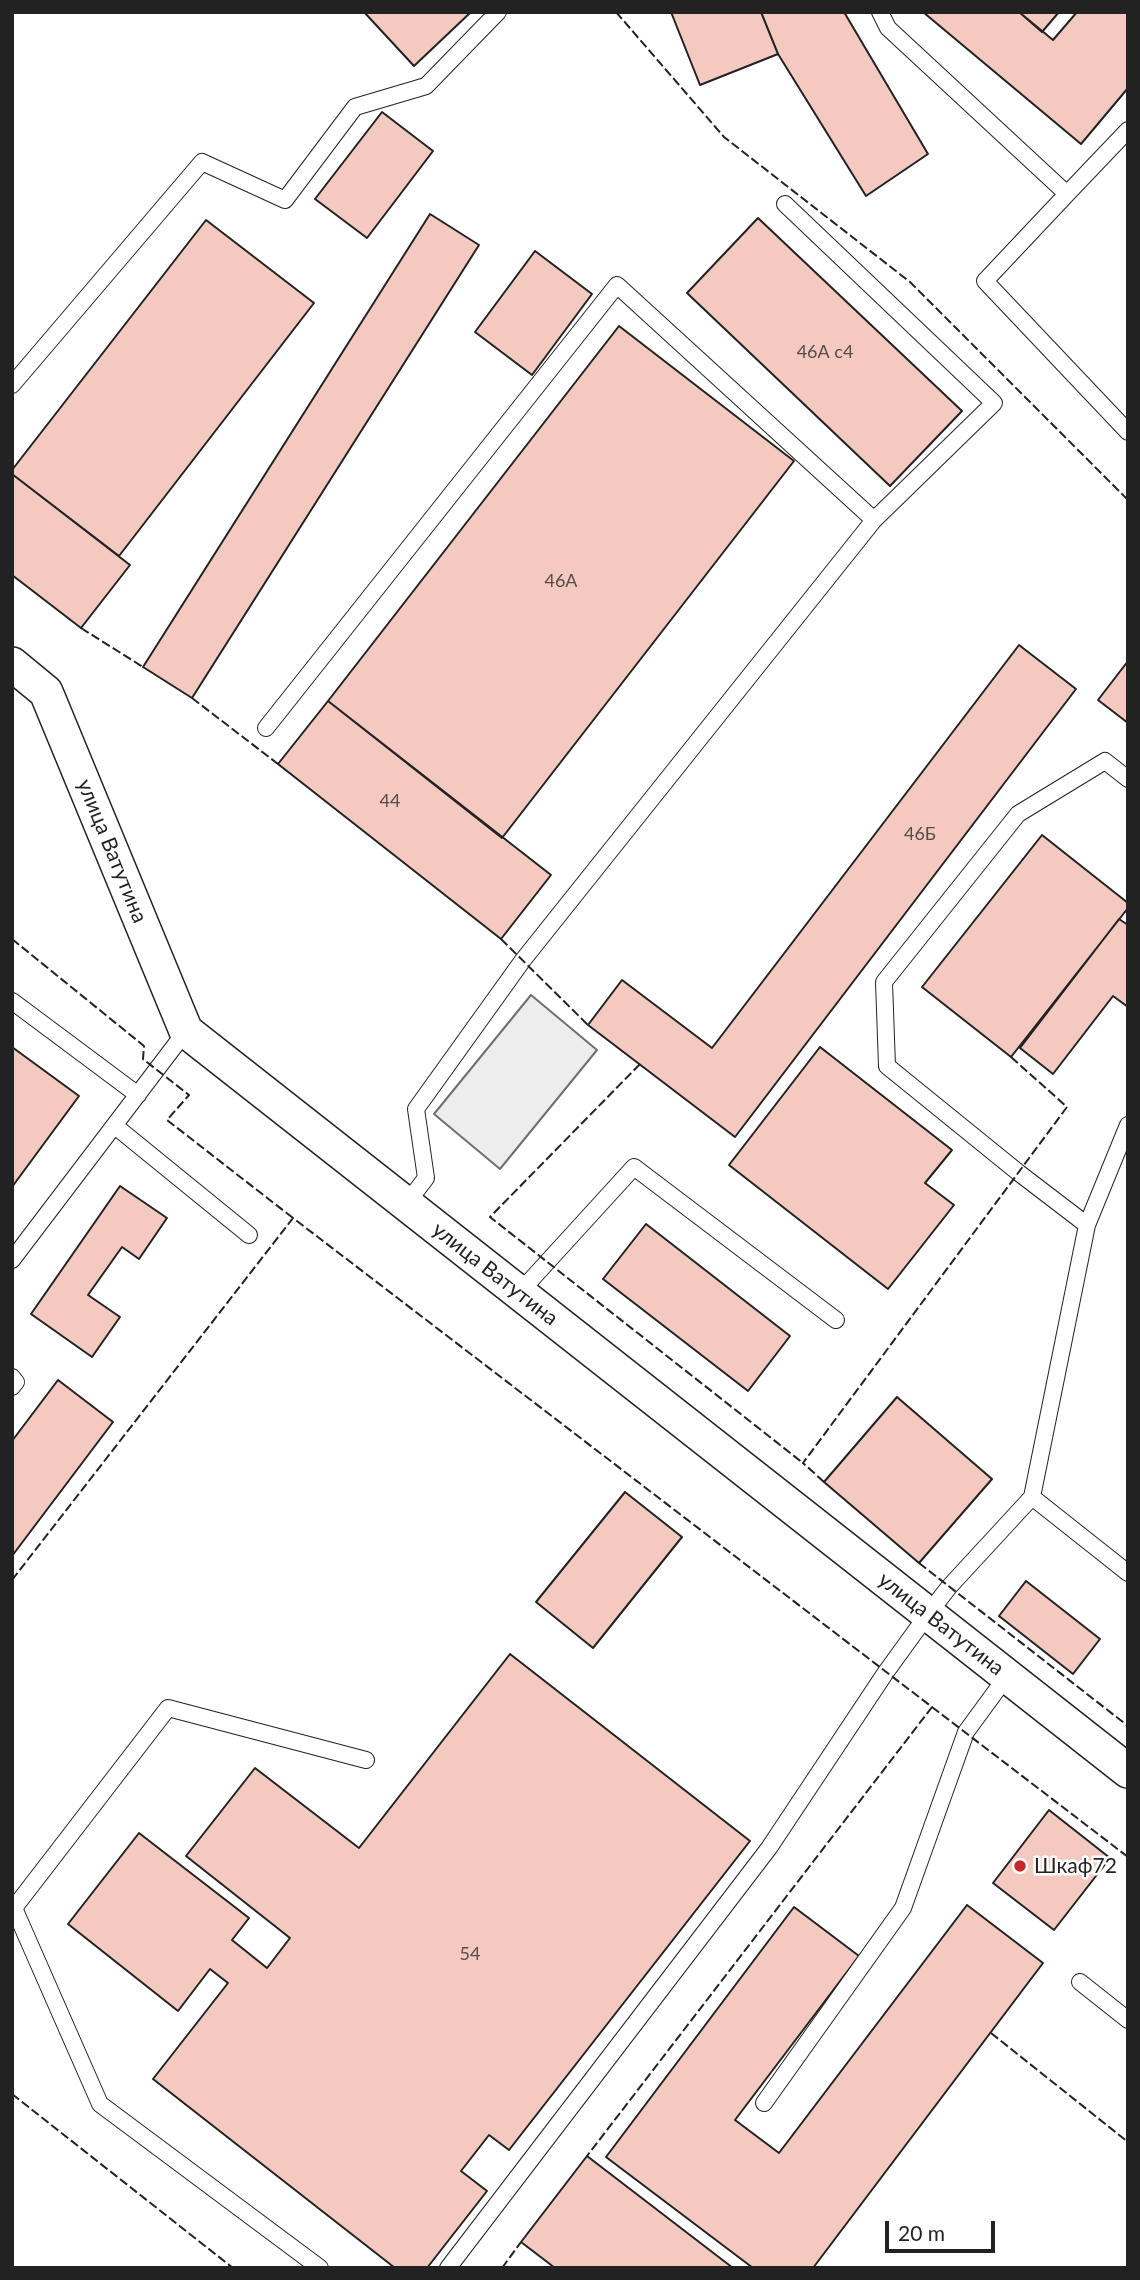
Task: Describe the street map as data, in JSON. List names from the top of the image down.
{
  "streets": {
    "street": ["улица Ватутина"]
  },
  "places": ["Шкаф72"],
  "house_numbers": [
    "46А с4",
    "46А",
    "44",
    "46Б",
    "54"
  ],
  "scale_bar": "20 m"
}
